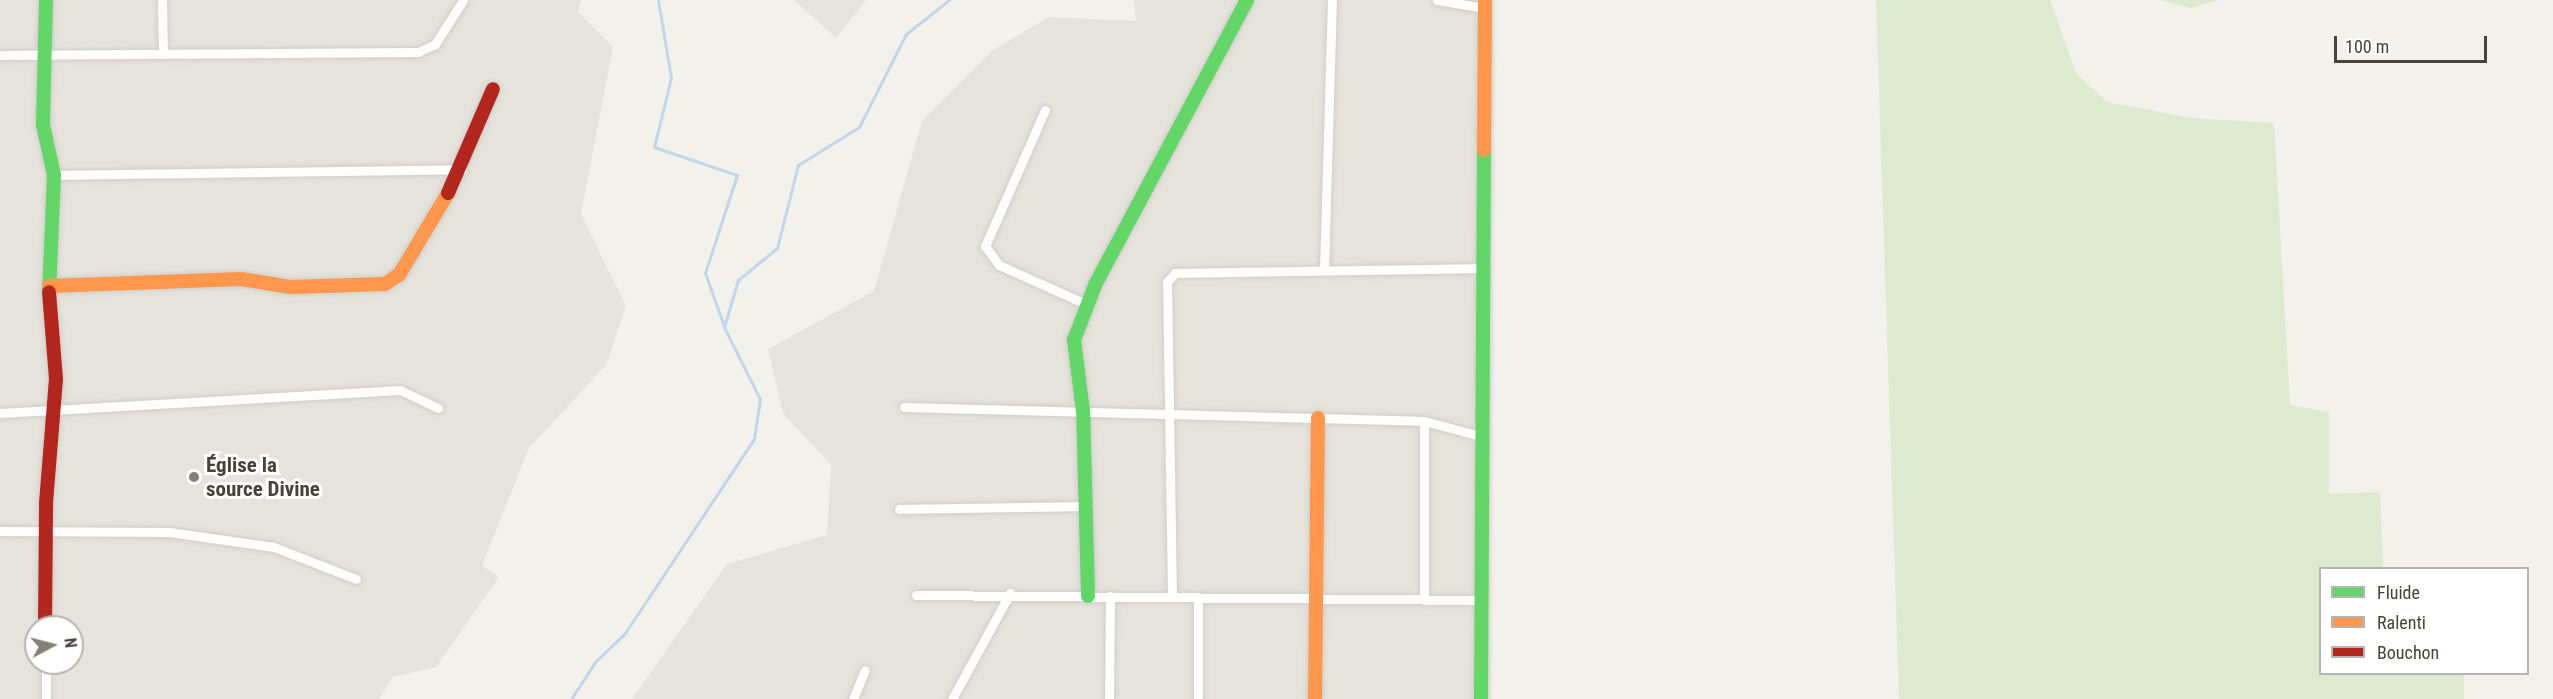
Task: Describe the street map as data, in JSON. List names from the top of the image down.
{
  "places": ["Église la source Divine"],
  "legend": ["Fluide", "Ralenti", "Bouchon"],
  "scale_bar": "100 m",
  "north": "right"
}
